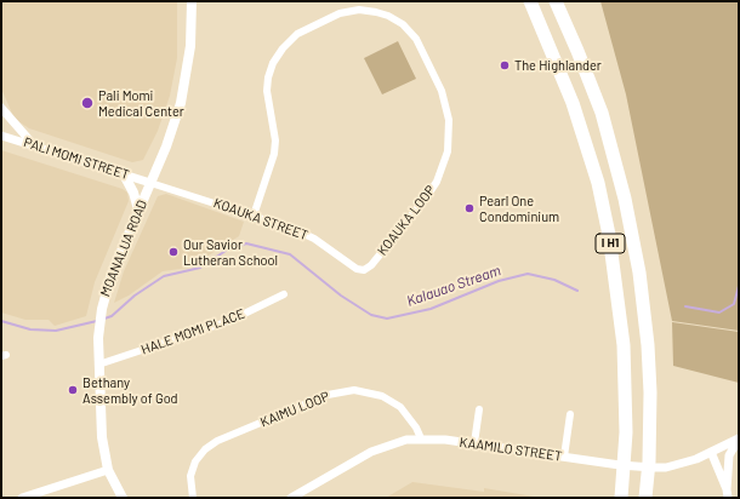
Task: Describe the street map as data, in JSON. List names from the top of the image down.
{
  "streets": {
    "highway": ["I H1"],
    "main road": ["MOANALUA ROAD"],
    "street": [
      "PALI MOMI STREET",
      "KOAUKA STREET",
      "KOAUKA LOOP",
      "HALE MOMI PLACE",
      "KAIMU LOOP",
      "KAAMILO STREET"
    ]
  },
  "crossings": [
    ["PALI MOMI STREET", "KOAUKA STREET"],
    ["PALI MOMI STREET", "MOANALUA ROAD"],
    ["KOAUKA STREET", "KOAUKA LOOP"],
    ["KOAUKA STREET", "MOANALUA ROAD"],
    ["MOANALUA ROAD", "HALE MOMI PLACE"],
    ["KAIMU LOOP", "KAAMILO STREET"]
  ],
  "water": ["Kalauao Stream"],
  "places": [
    "The Highlander",
    "Pali Momi Medical Center",
    "Pearl One Condominium",
    "Our Savior Lutheran School",
    "Bethany Assembly of God"
  ]
}
